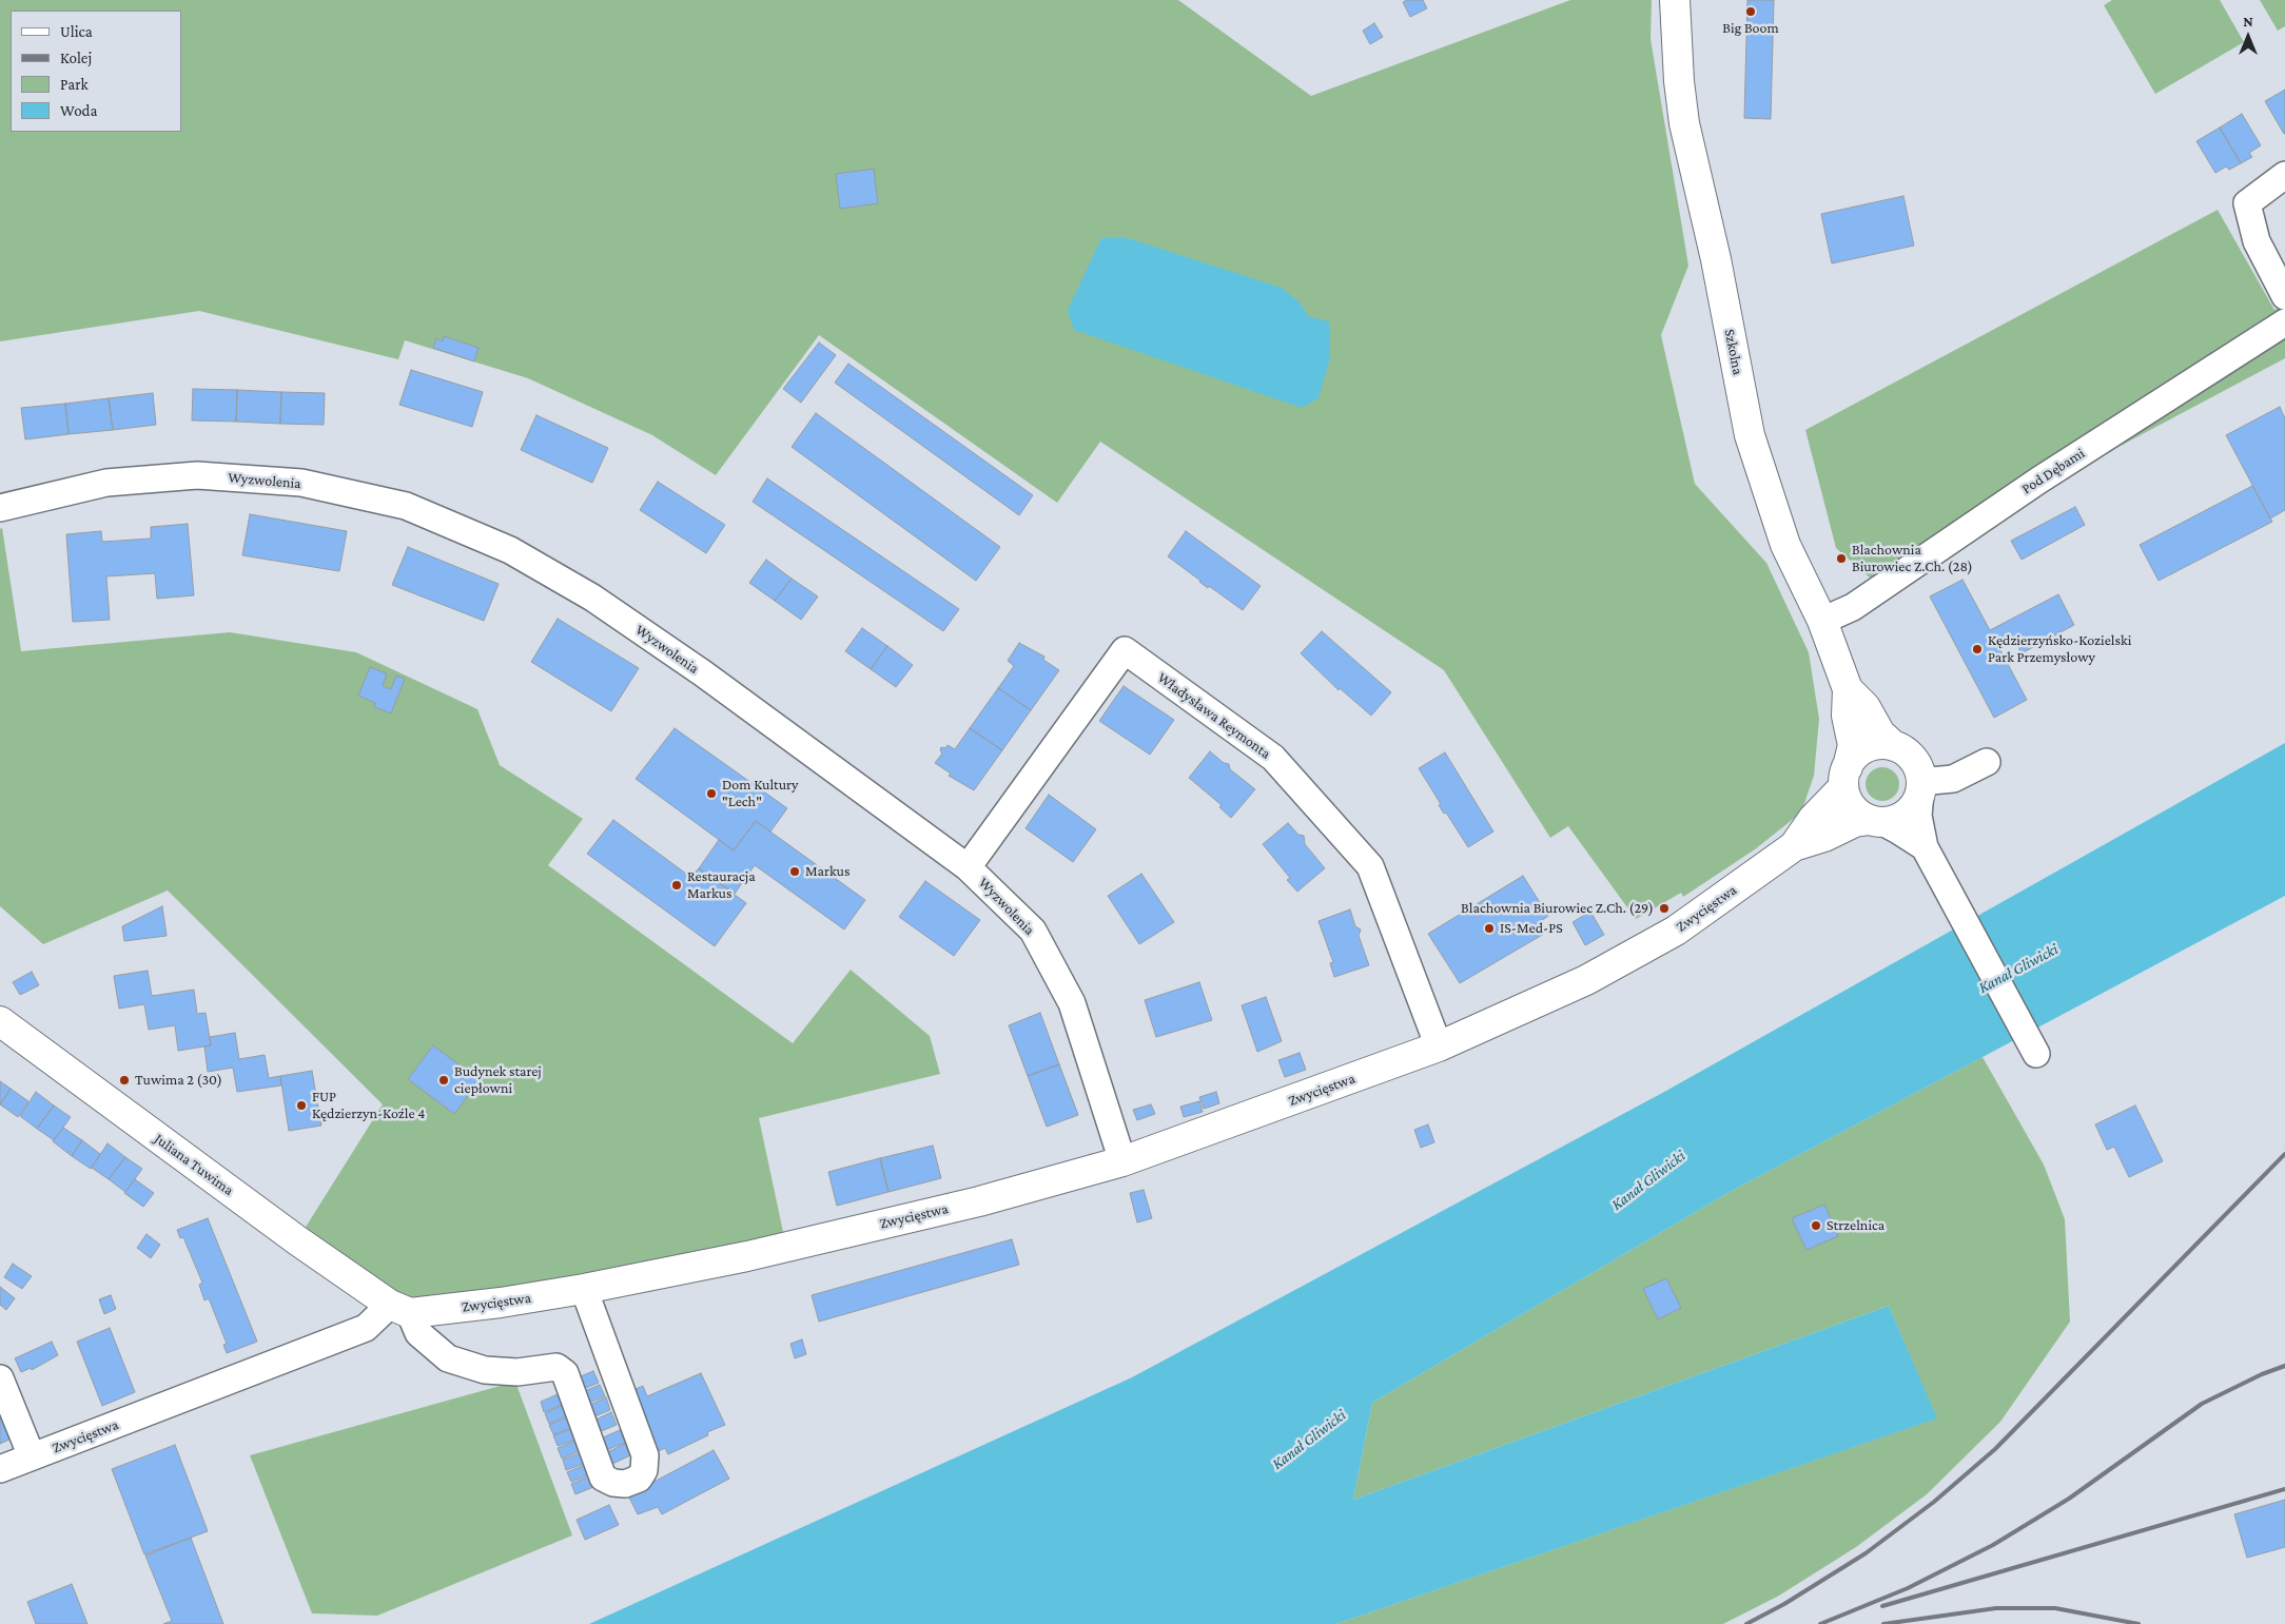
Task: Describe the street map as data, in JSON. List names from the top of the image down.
{
  "streets": {
    "street": [
      "Szkolna",
      "Pod Dębami",
      "Wyzwolenia",
      "Władysława Reymonta",
      "Zwycięstwa",
      "Juliana Tuwima"
    ]
  },
  "crossings": [
    ["Szkolna", "Pod Dębami"],
    ["Szkolna", "Zwycięstwa"],
    ["Wyzwolenia", "Władysława Reymonta"],
    ["Wyzwolenia", "Zwycięstwa"],
    ["Władysława Reymonta", "Zwycięstwa"],
    ["Zwycięstwa", "Juliana Tuwima"]
  ],
  "water": ["Kanał Gliwicki"],
  "places": [
    "Big Boom",
    "Blachownia Biurowiec Z.Ch. (28)",
    "Kędzierzyńsko-Kozielski Park Przemysłowy",
    "Dom Kultury \"Lech\"",
    "Markus",
    "Restauracja Markus",
    "Blachownia Biurowiec Z.Ch. (29)",
    "IS-Med-PS",
    "Tuwima 2 (30)",
    "Budynek starej ciepłowni",
    "FUP Kędzierzyn-Koźle 4",
    "Strzelnica"
  ],
  "legend": [
    "Ulica",
    "Kolej",
    "Park",
    "Woda"
  ],
  "north": "top"
}
